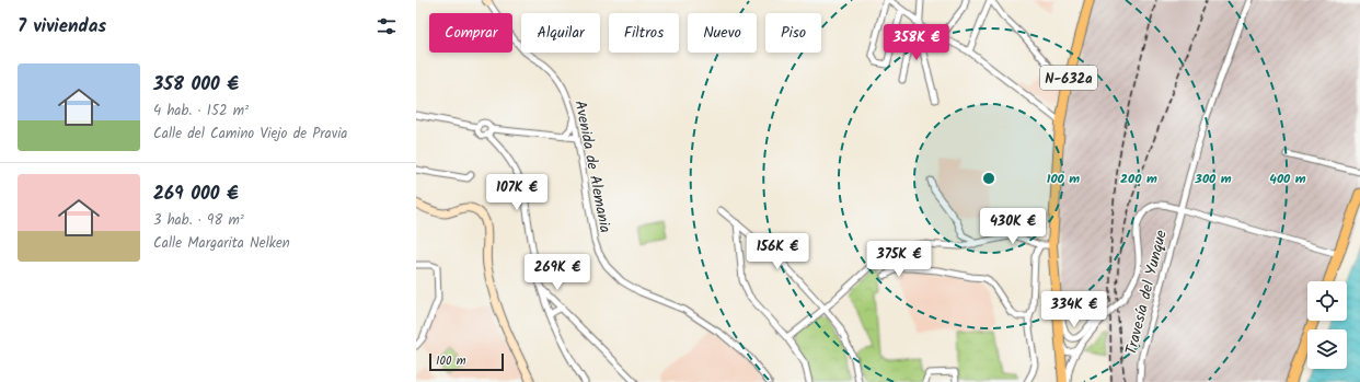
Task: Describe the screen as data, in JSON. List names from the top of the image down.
{
  "streets": {
    "main road": ["N-632a"],
    "street": ["Avenida de Alemania", "Travesía del Yunque"]
  },
  "scale_bar": "100 m",
  "page": {
    "heading": "7 viviendas",
    "chip": [
      "Comprar",
      "Alquilar",
      "Filtros",
      "Nuevo",
      "Piso"
    ],
    "price": [
      "358K €",
      "107K €",
      "430K €",
      "156K €",
      "375K €",
      "269K €",
      "334K €"
    ],
    "list": [
      {
        "name": "358 000 €",
        "note": "4 hab. · 152 m² · Calle del Camino Viejo de Pravia"
      },
      {
        "name": "269 000 €",
        "note": "3 hab. · 98 m² · Calle Margarita Nelken"
      }
    ],
    "scale": "100 m"
  },
  "rings": [
    "100 m",
    "200 m",
    "300 m",
    "400 m"
  ]
}
